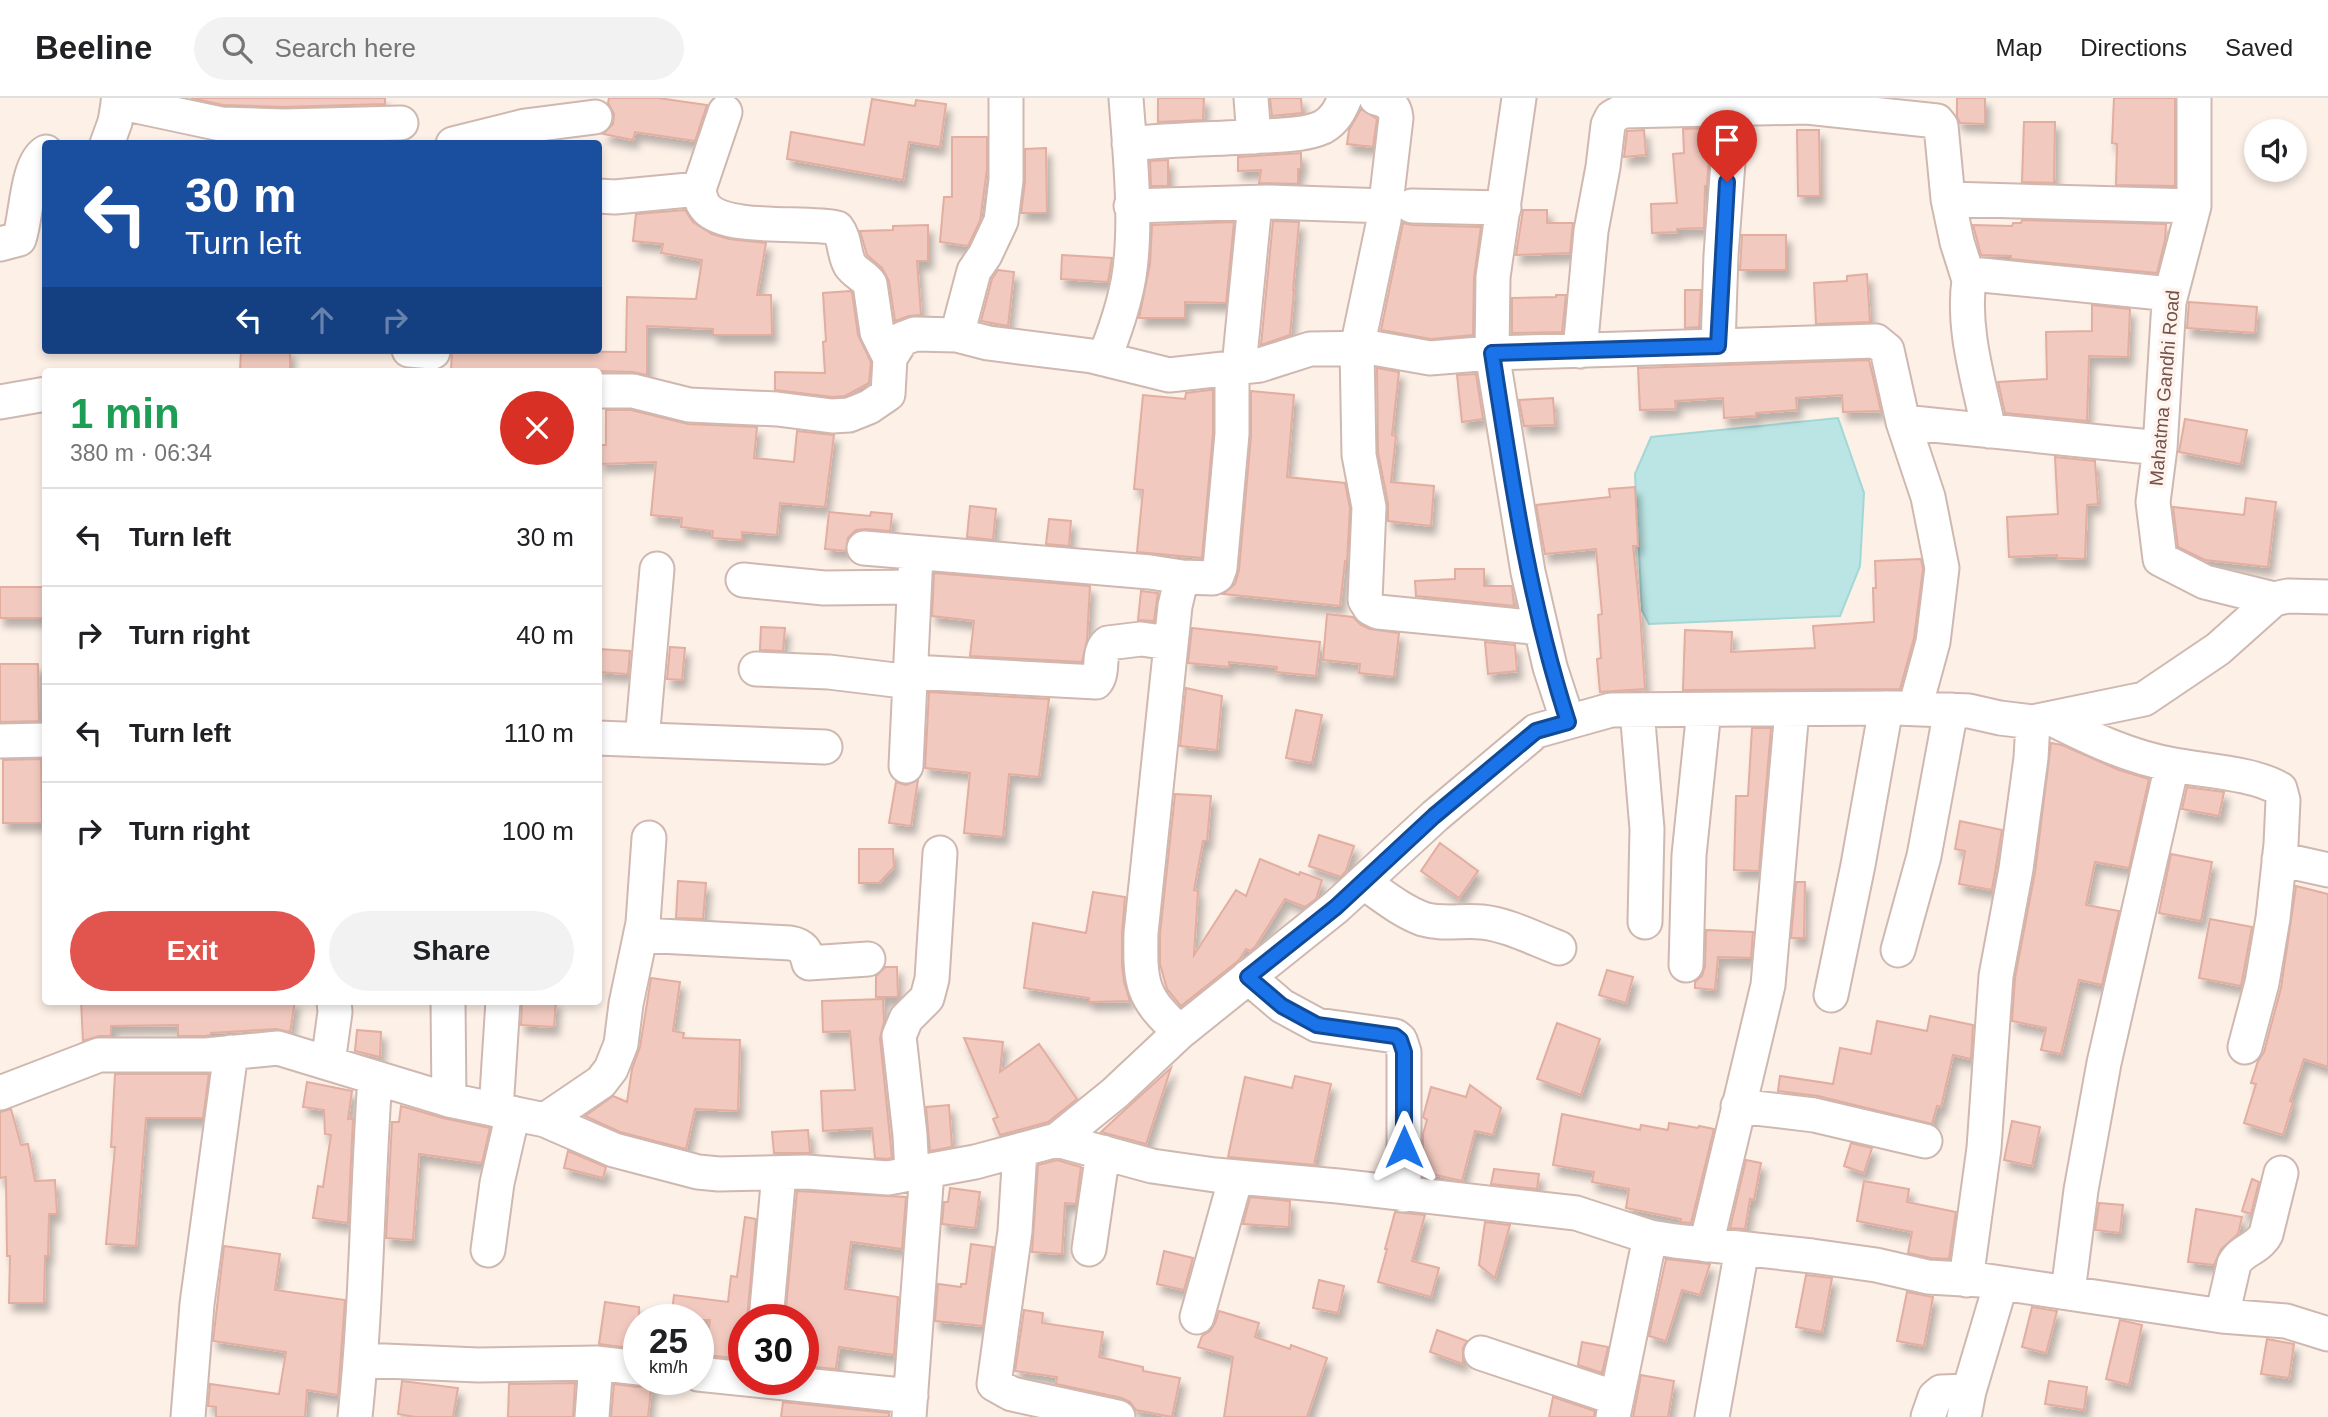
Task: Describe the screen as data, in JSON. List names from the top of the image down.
{
  "streets": {
    "street": ["Mahatma Gandhi Road"]
  },
  "page": {
    "header": "Beeline",
    "search": "Search here",
    "nav": ["Map", "Directions", "Saved"],
    "turn": ["30 m", "Turn left"],
    "heading": ["1 min", "380 m · 06:34"],
    "list": [
      {
        "name": "Turn left",
        "value": "30 m"
      },
      {
        "name": "Turn right",
        "value": "40 m"
      },
      {
        "name": "Turn left",
        "value": "110 m"
      },
      {
        "name": "Turn right",
        "value": "100 m"
      }
    ],
    "buttons": ["Exit", "Share"],
    "speed": "25 km/h",
    "limit": "30"
  }
}
